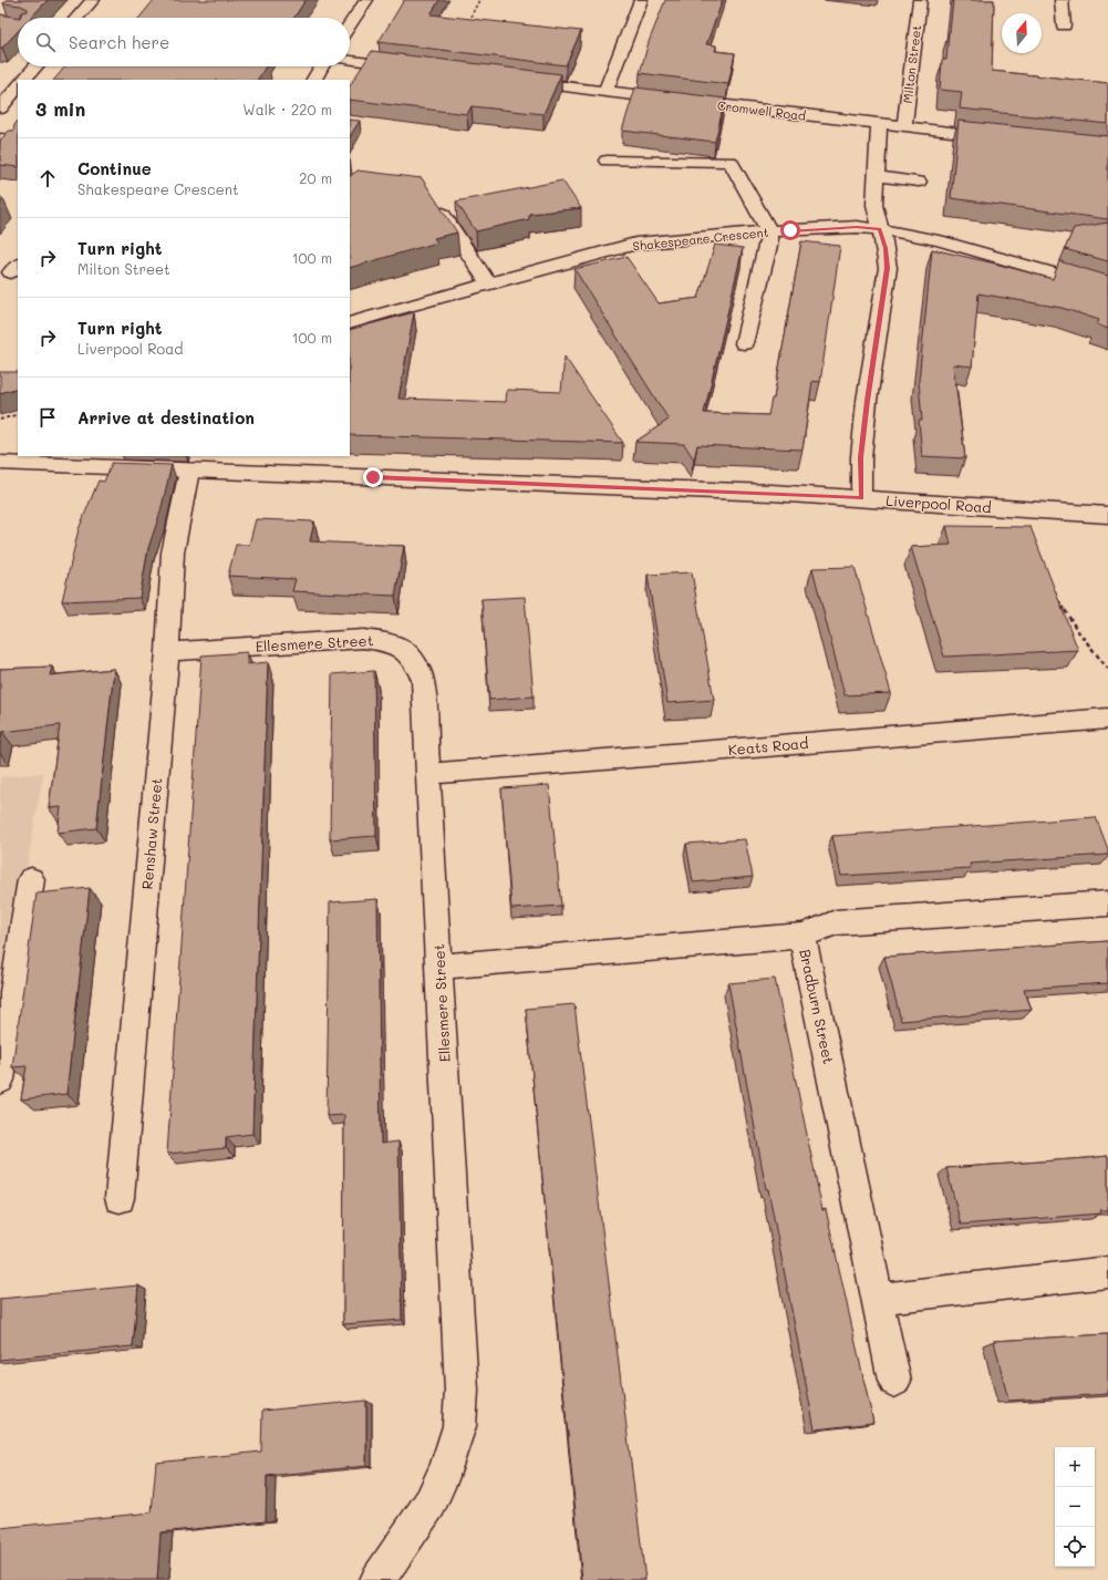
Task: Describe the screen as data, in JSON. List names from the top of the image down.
{
  "streets": {
    "street": [
      "Milton Street",
      "Cromwell Road",
      "Shakespeare Crescent",
      "Liverpool Road",
      "Ellesmere Street",
      "Keats Road",
      "Renshaw Street",
      "Bradburn Street"
    ]
  },
  "crossings": [
    ["Milton Street", "Cromwell Road"],
    ["Liverpool Road", "Renshaw Street"],
    ["Ellesmere Street", "Keats Road"],
    ["Ellesmere Street", "Renshaw Street"],
    ["Ellesmere Street", "Bradburn Street"]
  ],
  "north": "top",
  "page": {
    "search": "Search here",
    "heading": ["3 min", "Walk · 220 m"],
    "list": [
      ["Continue", "Shakespeare Crescent", "20 m"],
      ["Turn right", "Milton Street", "100 m"],
      ["Turn right", "Liverpool Road", "100 m"],
      "Arrive at destination"
    ],
    "map_buttons": ["+", "−"]
  }
}
